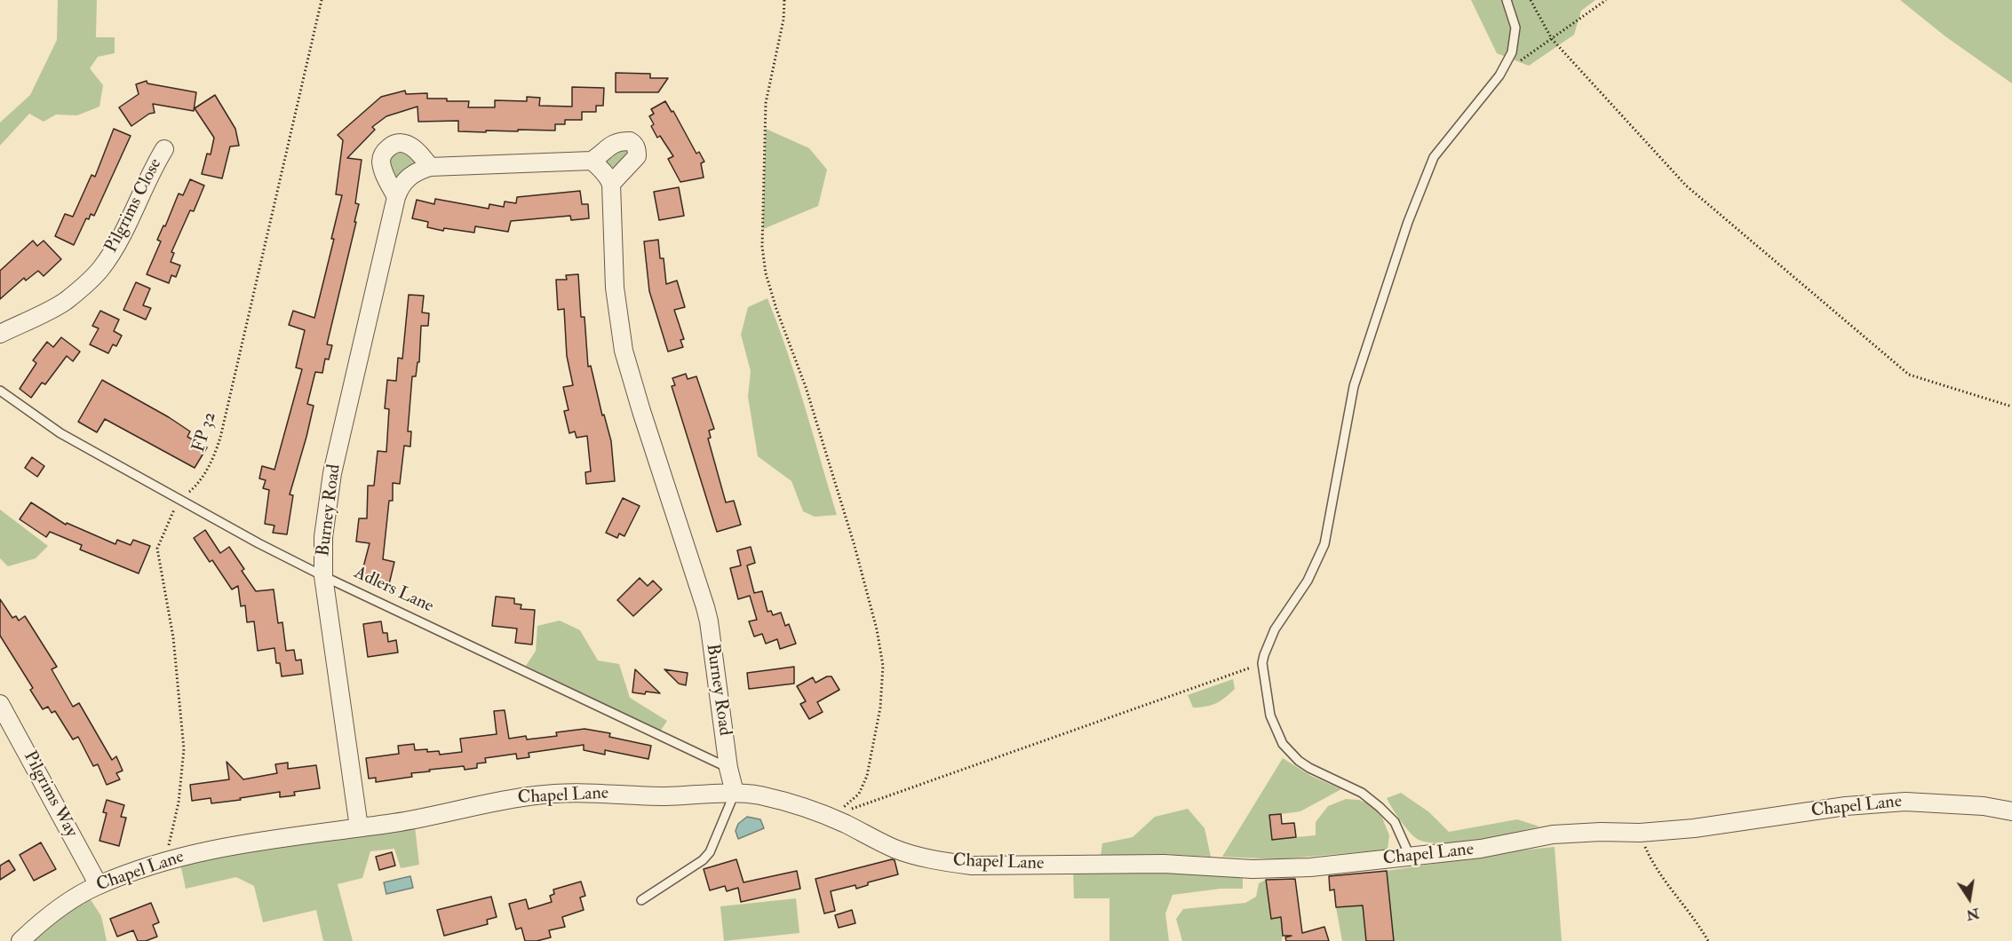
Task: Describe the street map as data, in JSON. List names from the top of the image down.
{
  "streets": {
    "street": [
      "Pilgrims Close",
      "Burney Road",
      "Pilgrims Way",
      "Chapel Lane"
    ],
    "lane": ["Adlers Lane"],
    "path": ["FP 32"]
  },
  "crossings": [
    ["FP 32", "Adlers Lane"],
    ["FP 32", "Chapel Lane"],
    ["Burney Road", "Adlers Lane"],
    ["Burney Road", "Chapel Lane"],
    ["Pilgrims Way", "Chapel Lane"]
  ],
  "north": "bottom"
}
